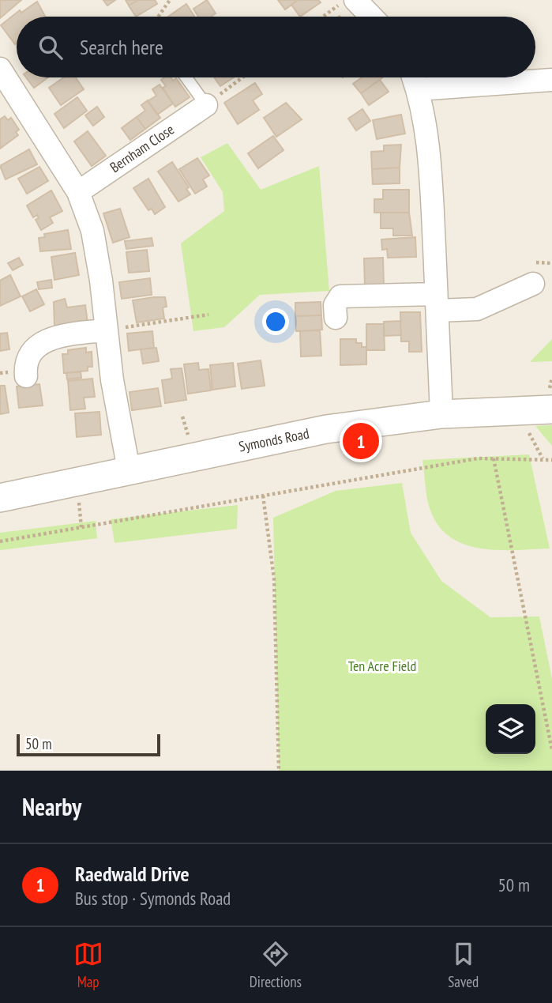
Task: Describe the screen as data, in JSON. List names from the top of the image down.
{
  "streets": {
    "street": ["Bernham Close", "Symonds Road"]
  },
  "parks": ["Ten Acre Field"],
  "scale_bar": "50 m",
  "page": {
    "search": "Search here",
    "pins": "1",
    "scale": "50 m",
    "heading": "Nearby",
    "list": [
      {
        "mark": "1",
        "name": "Raedwald Drive",
        "note": "Bus stop · Symonds Road",
        "value": "50 m"
      }
    ],
    "nav": ["Map", "Directions", "Saved"]
  }
}
